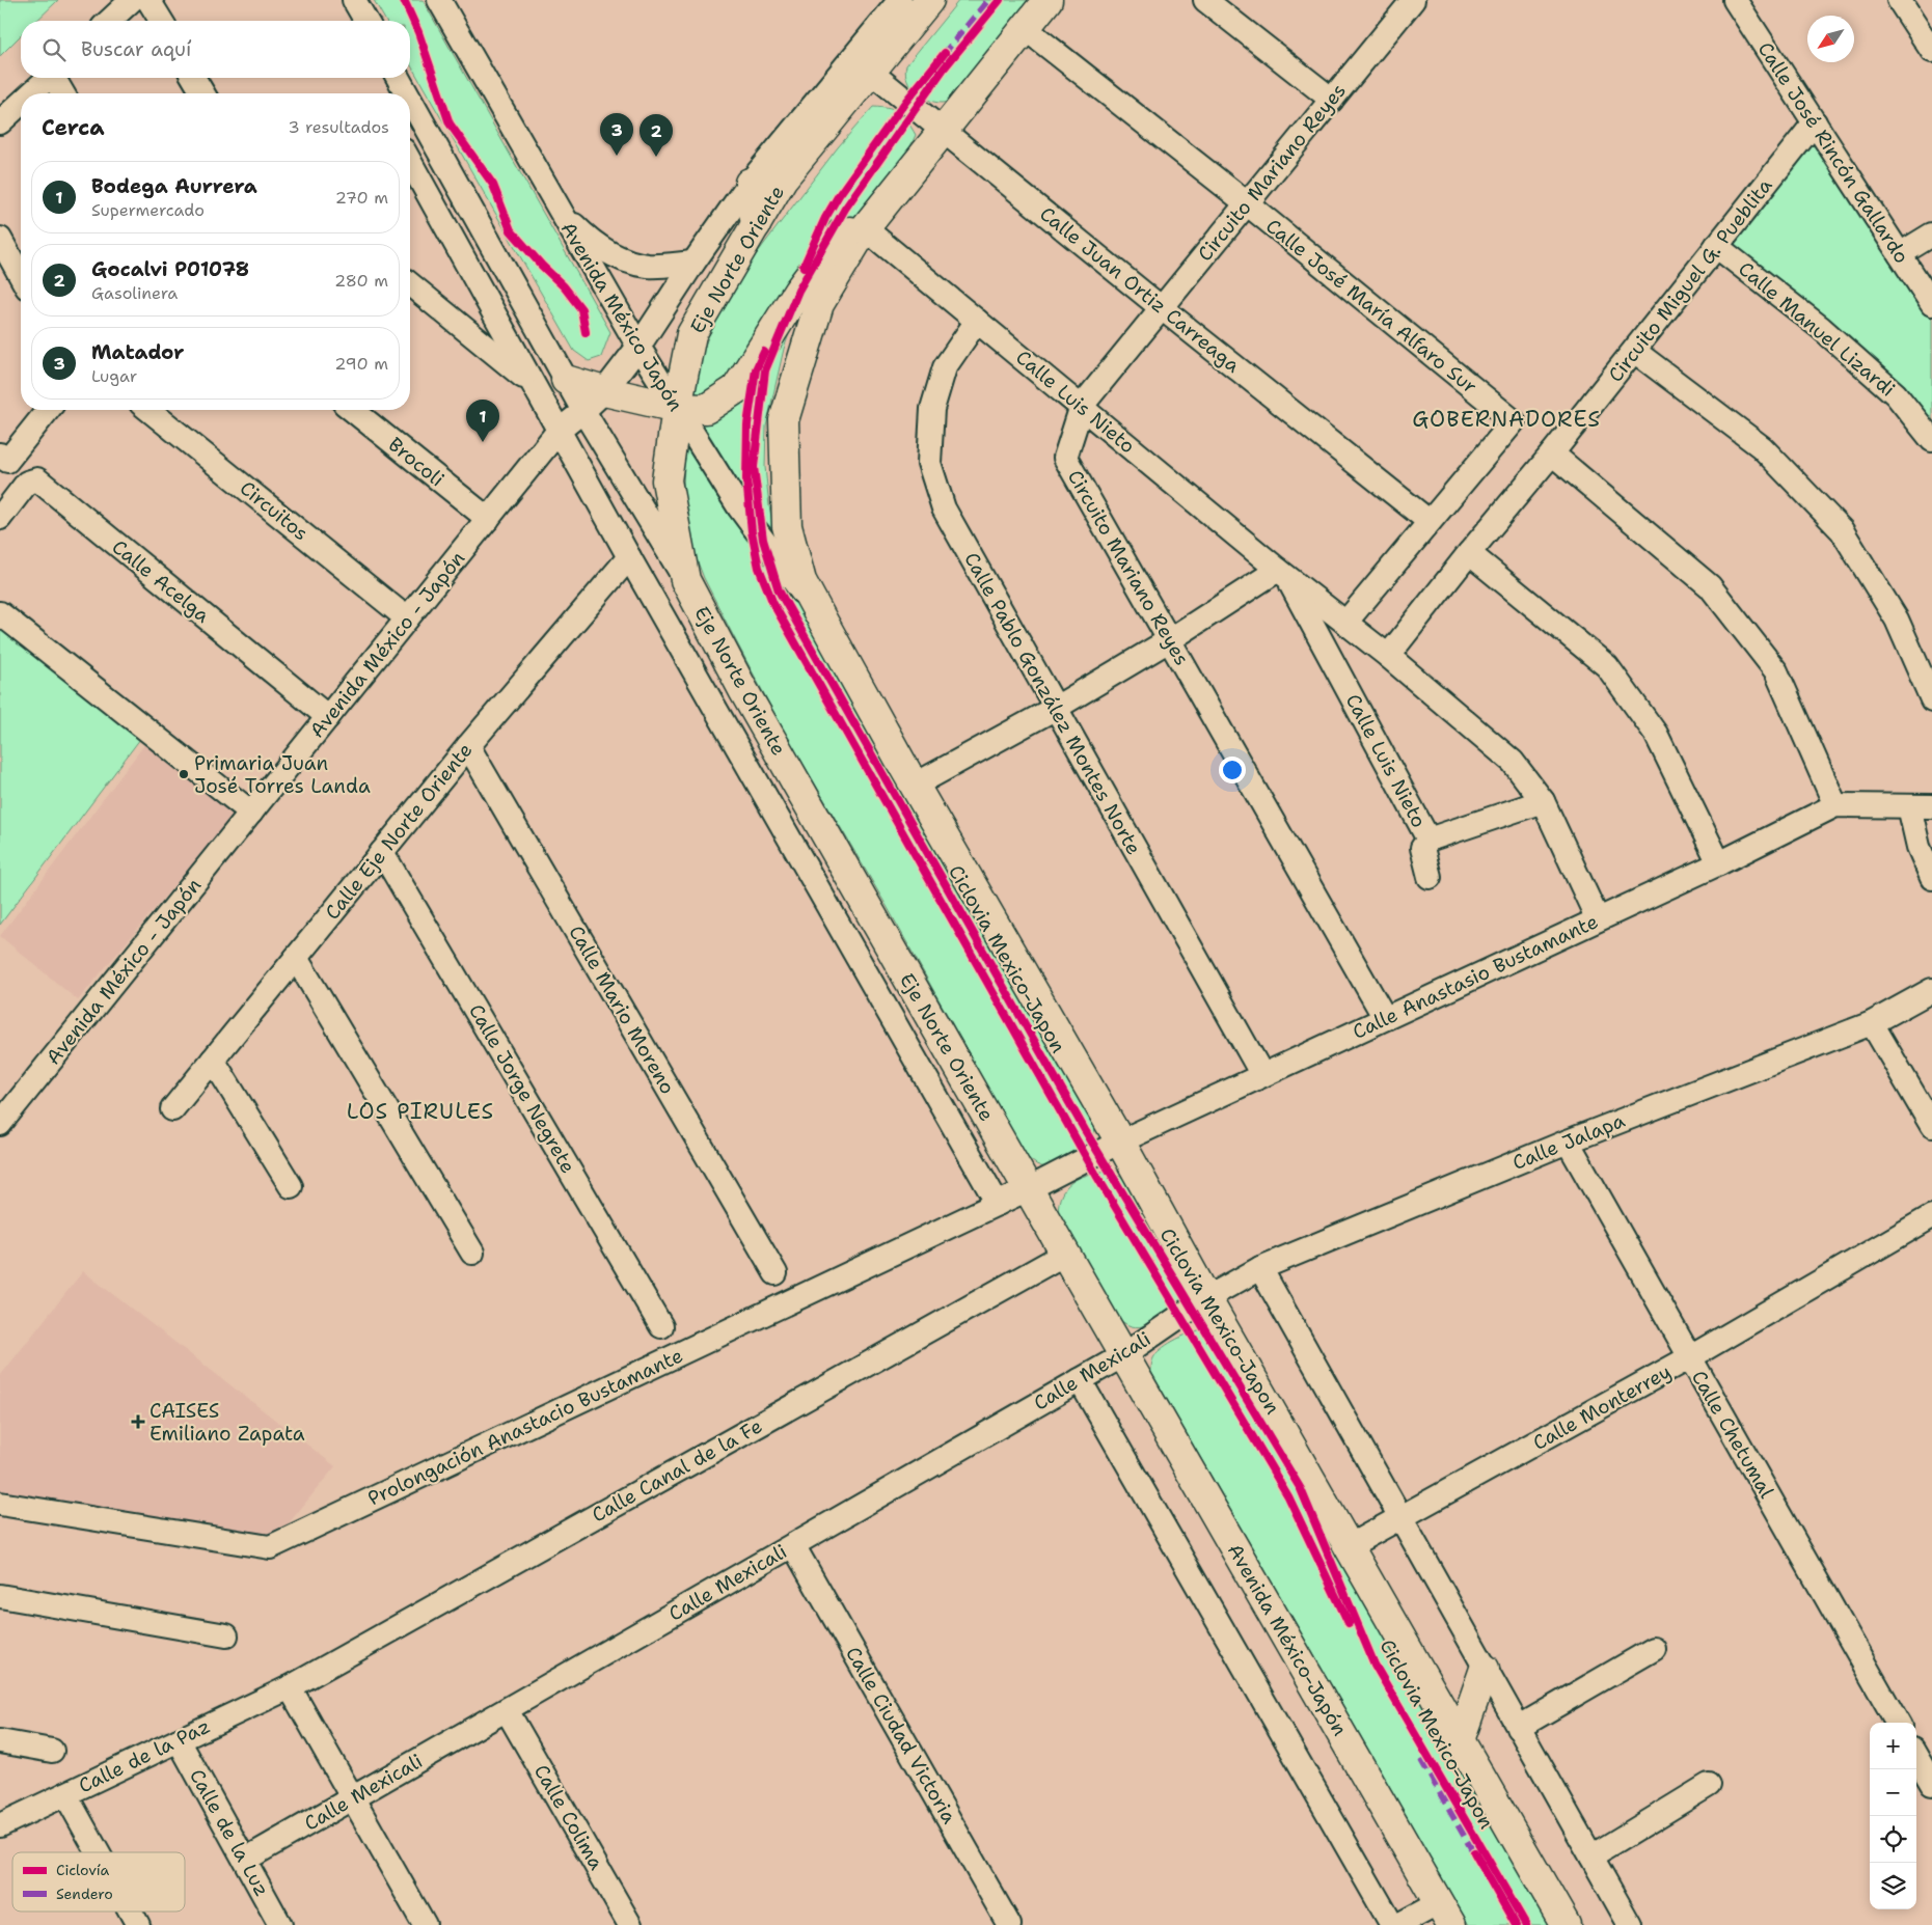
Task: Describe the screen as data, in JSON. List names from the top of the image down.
{
  "streets": {
    "main road": ["Eje Norte Oriente", "Avenida México-Japón"],
    "street": [
      "Calle José Rincón Gallardo",
      "Circuito Mariano Reyes",
      "Circuito Miguel G. Pueblita",
      "Calle Juan Ortiz Carreaga",
      "Calle José María Alfaro Sur",
      "Avenida México Japón",
      "Calle Manuel Lizardi",
      "Calle Luis Nieto",
      "Brocoli",
      "Circuitos",
      "Calle Acelga",
      "Avenida México - Japón",
      "Calle Pablo González Montes Norte",
      "Calle Eje Norte Oriente",
      "Calle Anastasio Bustamante",
      "Calle Mario Moreno",
      "Calle Jorge Negrete",
      "Calle Jalapa",
      "Calle Mexicali",
      "Calle Monterrey",
      "Prolongación Anastacio Bustamante",
      "Calle Chetumal",
      "Calle Canal de la Fe",
      "Calle Ciudad Victoria",
      "Calle de la Paz",
      "Calle Colima",
      "Calle de la Luz"
    ],
    "cycle path": ["Ciclovia Mexico-Japon"]
  },
  "crossings": [
    ["Calle José Rincón Gallardo", "Circuito Miguel G. Pueblita"],
    ["Circuito Mariano Reyes", "Calle Juan Ortiz Carreaga"],
    ["Circuito Mariano Reyes", "Calle José María Alfaro Sur"],
    ["Circuito Mariano Reyes", "Calle Luis Nieto"],
    ["Circuito Mariano Reyes", "Calle Anastasio Bustamante"],
    ["Eje Norte Oriente", "Calle Juan Ortiz Carreaga"],
    ["Eje Norte Oriente", "Avenida México Japón"],
    ["Eje Norte Oriente", "Avenida México - Japón"],
    ["Eje Norte Oriente", "Calle Eje Norte Oriente"],
    ["Eje Norte Oriente", "Calle Anastasio Bustamante"],
    ["Eje Norte Oriente", "Calle Mexicali"],
    ["Eje Norte Oriente", "Prolongación Anastacio Bustamante"],
    ["Eje Norte Oriente", "Calle Canal de la Fe"],
    ["Eje Norte Oriente", "Avenida México-Japón"],
    ["Circuito Miguel G. Pueblita", "Calle Manuel Lizardi"],
    ["Circuito Miguel G. Pueblita", "Calle Luis Nieto"],
    ["Calle Juan Ortiz Carreaga", "Calle José María Alfaro Sur"],
    ["Calle Juan Ortiz Carreaga", "Avenida México - Japón"],
    ["Calle José María Alfaro Sur", "Calle Luis Nieto"],
    ["Avenida México Japón", "Avenida México - Japón"],
    ["Calle Luis Nieto", "Calle Pablo González Montes Norte"],
    ["Calle Luis Nieto", "Calle Anastasio Bustamante"],
    ["Brocoli", "Avenida México - Japón"],
    ["Circuitos", "Avenida México - Japón"],
    ["Calle Acelga", "Avenida México - Japón"],
    ["Calle Pablo González Montes Norte", "Calle Anastasio Bustamante"],
    ["Calle Eje Norte Oriente", "Calle Mario Moreno"],
    ["Calle Eje Norte Oriente", "Calle Jorge Negrete"],
    ["Calle Anastasio Bustamante", "Prolongación Anastacio Bustamante"],
    ["Calle Jalapa", "Calle Mexicali"],
    ["Calle Jalapa", "Calle Chetumal"],
    ["Calle Mexicali", "Avenida México-Japón"],
    ["Calle Mexicali", "Calle Ciudad Victoria"],
    ["Calle Mexicali", "Calle Colima"],
    ["Calle Mexicali", "Calle de la Luz"],
    ["Calle Monterrey", "Calle Chetumal"],
    ["Calle Canal de la Fe", "Calle de la Paz"],
    ["Calle de la Paz", "Calle de la Luz"]
  ],
  "districts": ["GOBERNADORES", "LOS PIRULES"],
  "places": {
    "other": ["Primaria Juan José Torres Landa"],
    "health": ["CAISES Emiliano Zapata"]
  },
  "legend": ["Ciclovía", "Sendero"],
  "north": "bottom left",
  "page": {
    "search": "Buscar aquí",
    "heading": ["Cerca", "3 resultados"],
    "pins": ["3", "2", "1"],
    "list": [
      {
        "mark": "1",
        "name": "Bodega Aurrera",
        "note": "Supermercado",
        "value": "270 m"
      },
      {
        "mark": "2",
        "name": "Gocalvi P01078",
        "note": "Gasolinera",
        "value": "280 m"
      },
      {
        "mark": "3",
        "name": "Matador",
        "note": "Lugar",
        "value": "290 m"
      }
    ],
    "map_buttons": ["+", "−"]
  }
}
